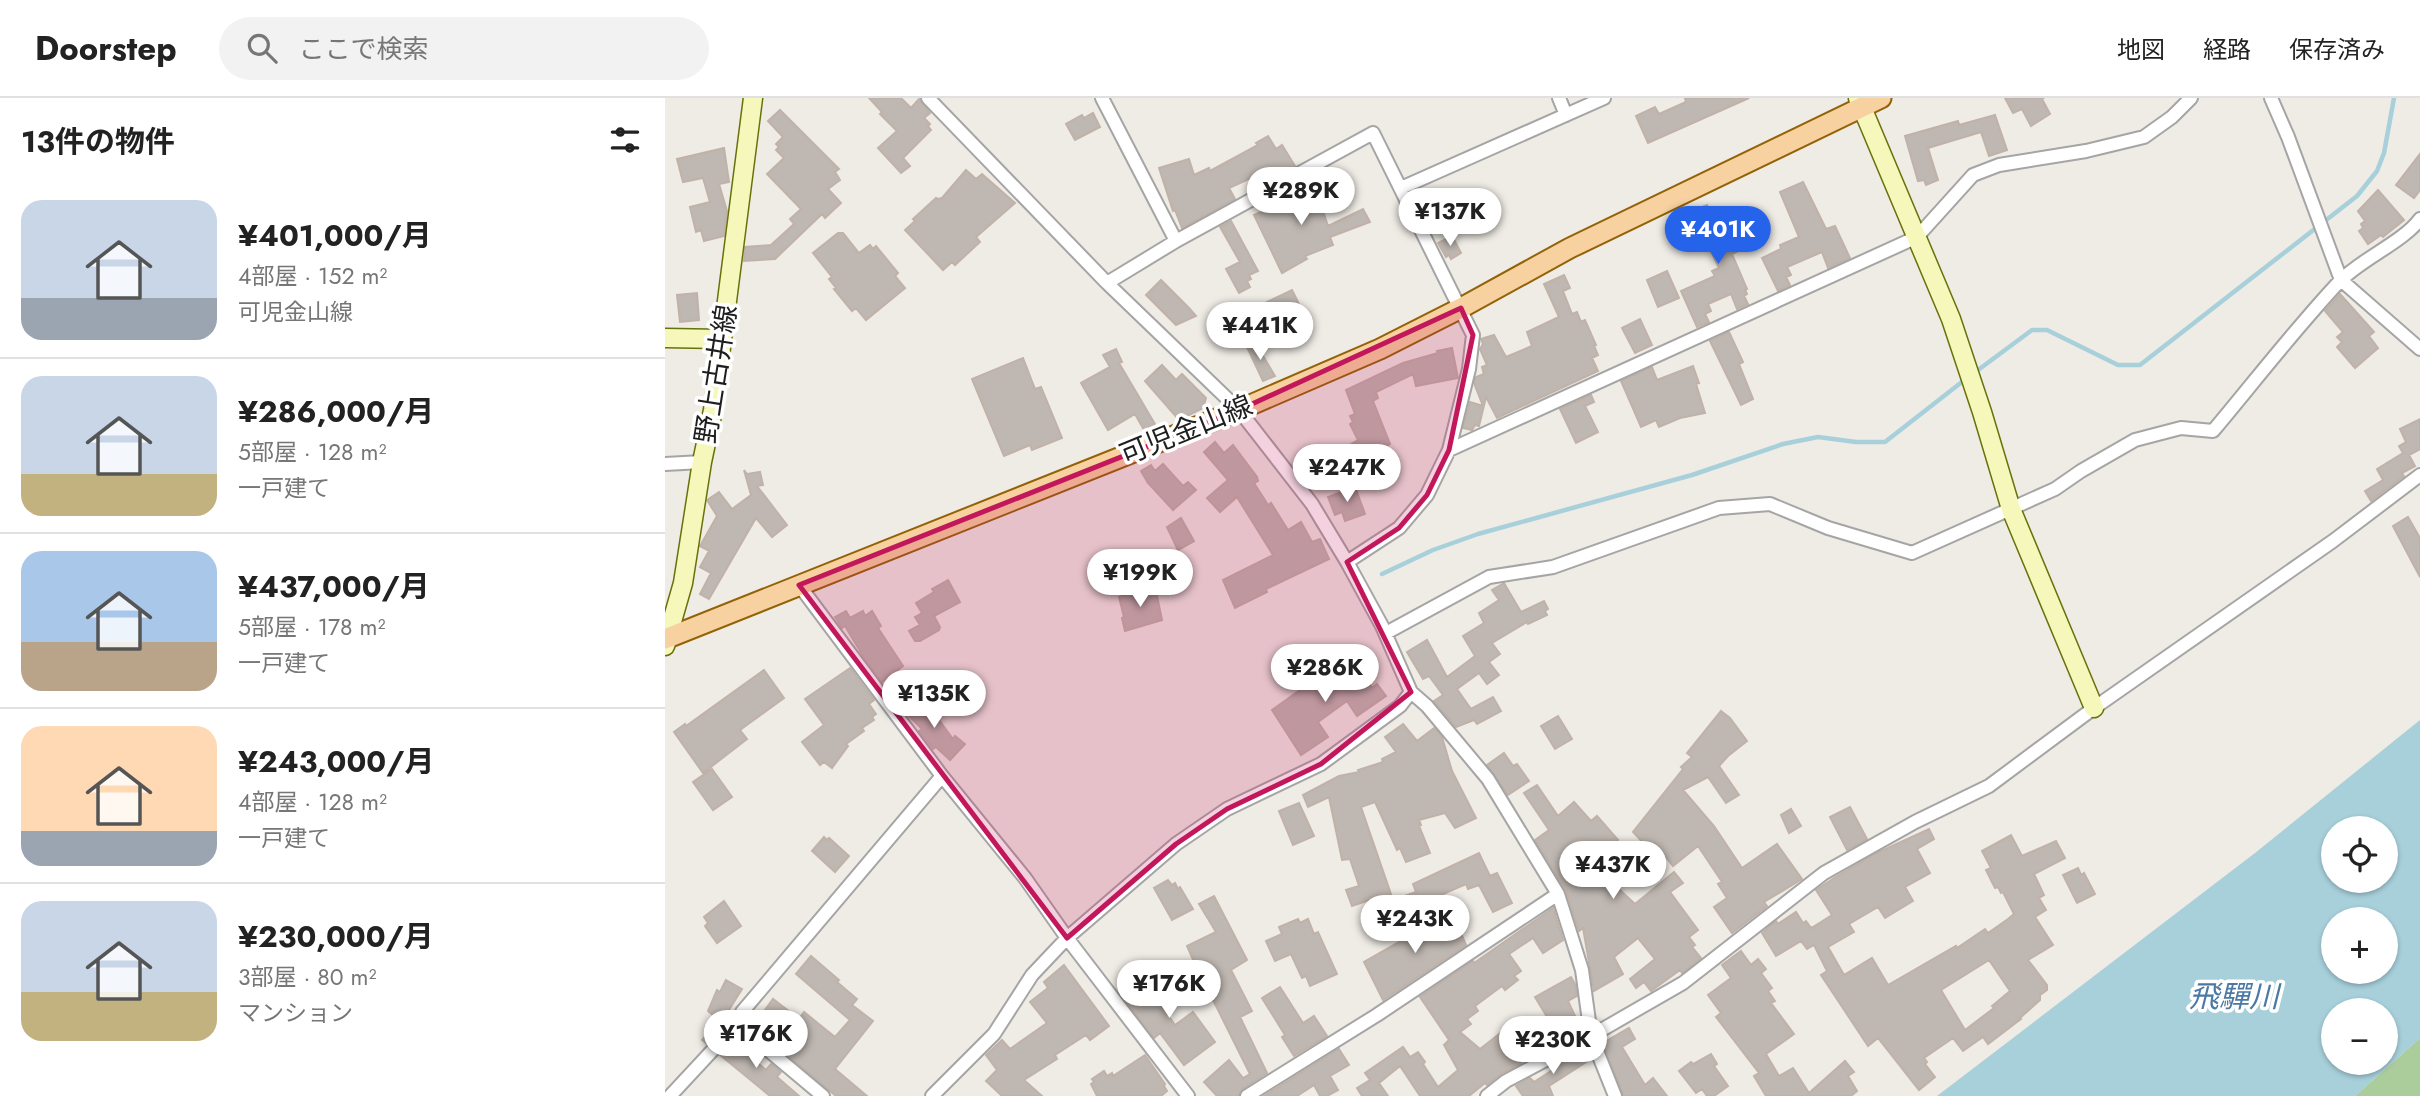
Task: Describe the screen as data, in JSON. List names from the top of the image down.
{
  "streets": {
    "main road": ["可児金山線"],
    "street": ["野上古井線"]
  },
  "crossings": [
    ["野上古井線", "可児金山線"]
  ],
  "water": ["飛驒川"],
  "page": {
    "header": "Doorstep",
    "search": "ここで検索",
    "nav": ["地図", "経路", "保存済み"],
    "heading": "13件の物件",
    "price": [
      "¥289K",
      "¥137K",
      "¥401K",
      "¥441K",
      "¥247K",
      "¥199K",
      "¥286K",
      "¥135K",
      "¥437K",
      "¥243K",
      "¥176K",
      "¥176K",
      "¥230K"
    ],
    "list": [
      {
        "name": "¥401,000/月",
        "note": "4部屋 · 152 m² · 可児金山線"
      },
      {
        "name": "¥286,000/月",
        "note": "5部屋 · 128 m² · 一戸建て"
      },
      {
        "name": "¥437,000/月",
        "note": "5部屋 · 178 m² · 一戸建て"
      },
      {
        "name": "¥243,000/月",
        "note": "4部屋 · 128 m² · 一戸建て"
      },
      {
        "name": "¥230,000/月",
        "note": "3部屋 · 80 m² · マンション"
      }
    ],
    "map_buttons": ["+", "−"]
  }
}
